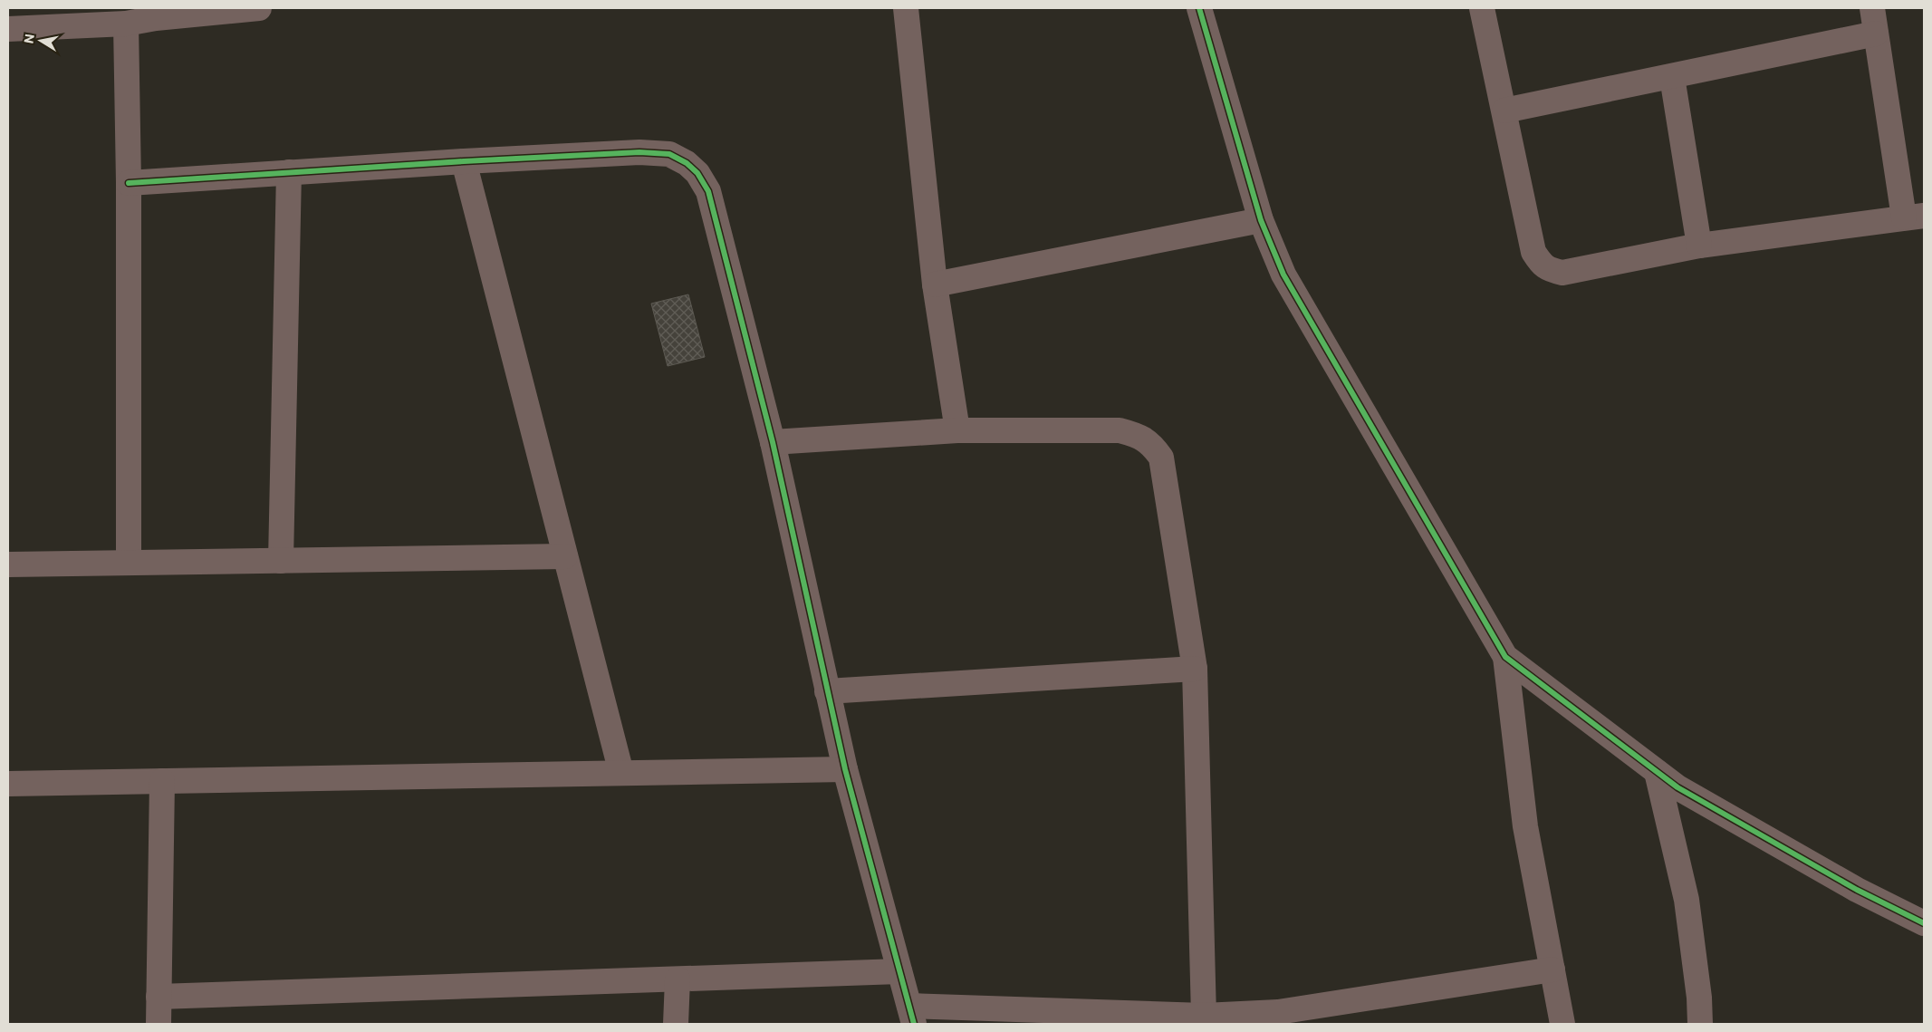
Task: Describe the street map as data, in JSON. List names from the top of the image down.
{
  "north": "left"
}
